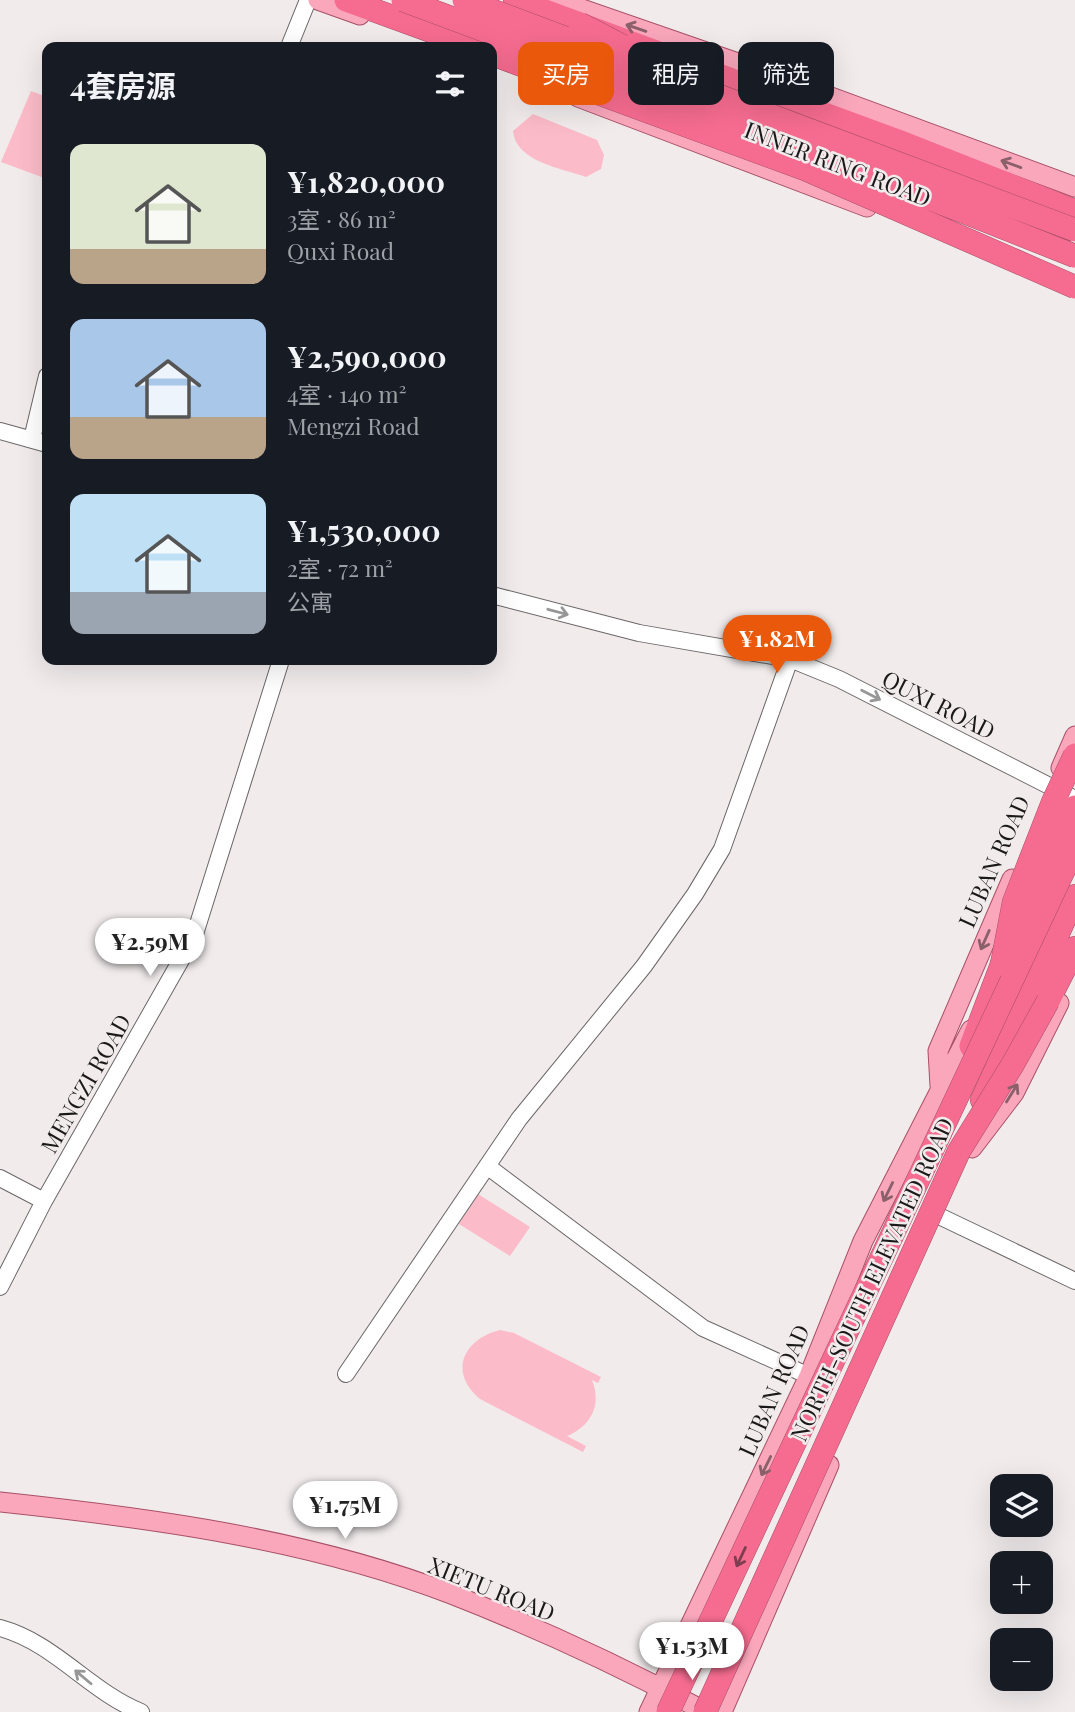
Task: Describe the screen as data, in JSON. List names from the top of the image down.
{
  "streets": {
    "highway": ["INNER RING ROAD", "NORTH-SOUTH ELEVATED ROAD"],
    "main road": ["LUBAN ROAD", "XIETU ROAD"],
    "street": ["QUXI ROAD", "MENGZI ROAD"]
  },
  "crossings": [
    ["QUXI ROAD", "LUBAN ROAD"],
    ["LUBAN ROAD", "XIETU ROAD"],
    ["NORTH-SOUTH ELEVATED ROAD", "XIETU ROAD"]
  ],
  "one_way": ["QUXI ROAD"],
  "page": {
    "chip": ["买房", "租房", "筛选"],
    "heading": "4套房源",
    "list": [
      {
        "name": "¥1,820,000",
        "note": "3室 · 86 m² · Quxi Road"
      },
      {
        "name": "¥2,590,000",
        "note": "4室 · 140 m² · Mengzi Road"
      },
      {
        "name": "¥1,530,000",
        "note": "2室 · 72 m² · 公寓"
      }
    ],
    "price": [
      "¥1.82M",
      "¥2.59M",
      "¥1.75M",
      "¥1.53M"
    ],
    "map_buttons": ["+", "−"]
  }
}
